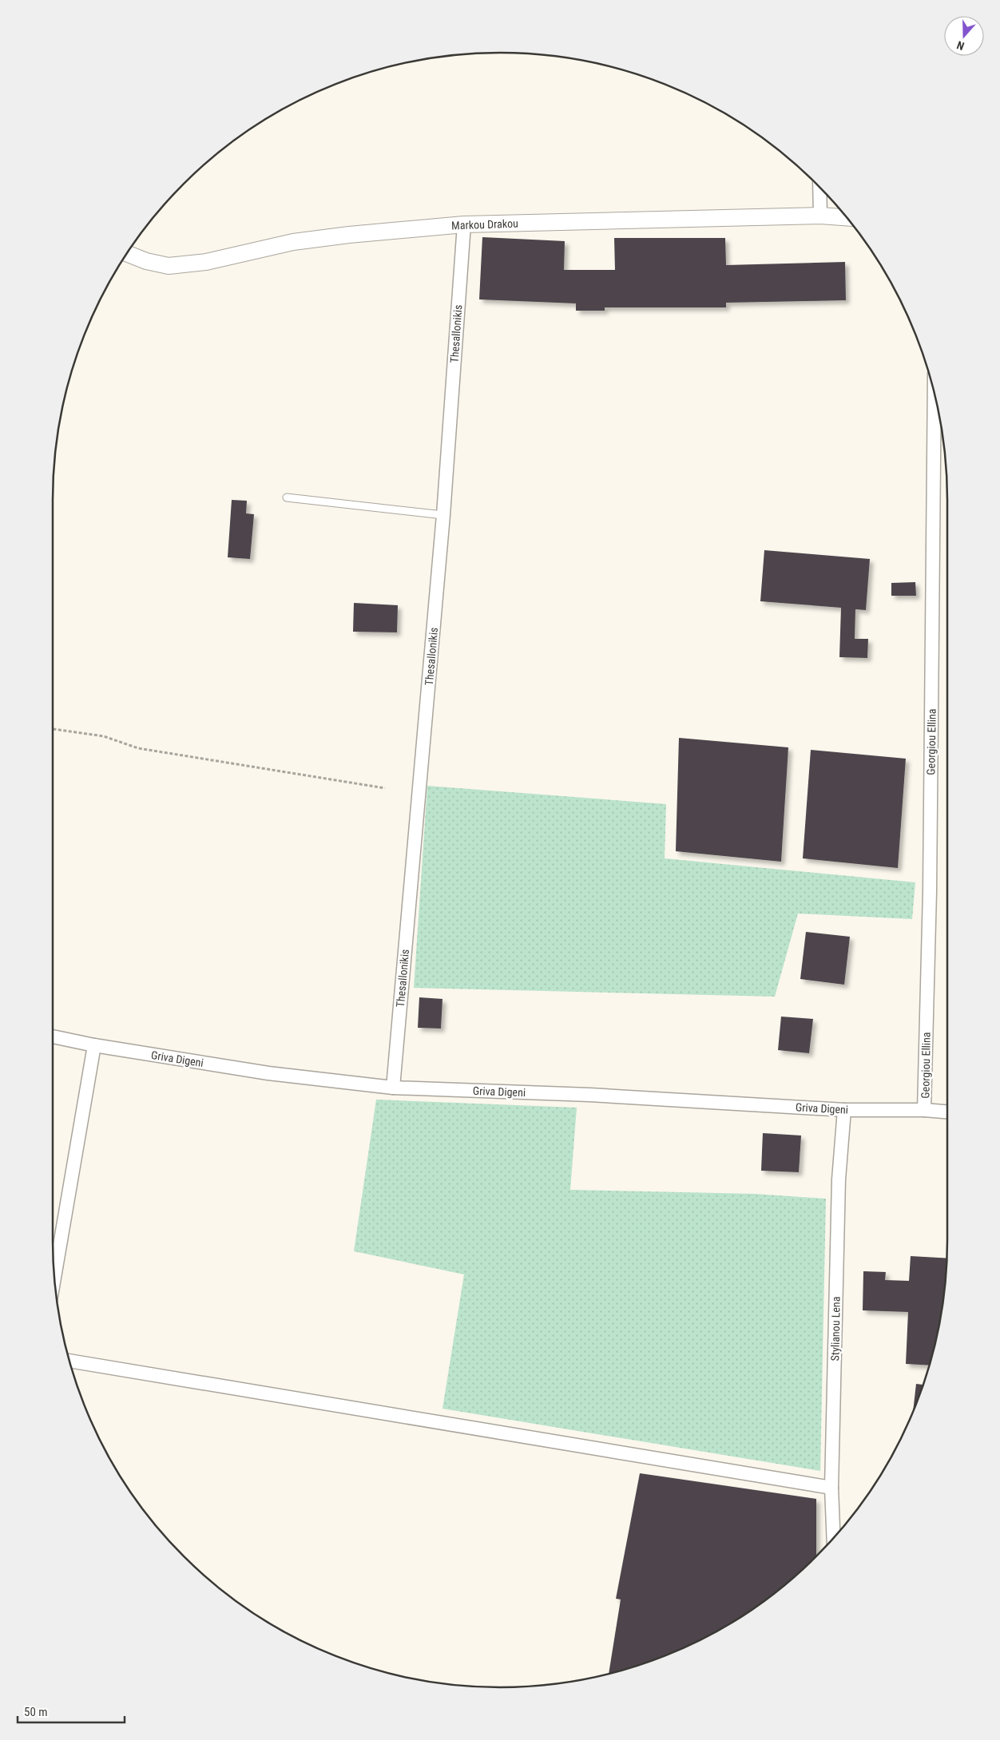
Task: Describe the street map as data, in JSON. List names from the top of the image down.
{
  "streets": {
    "street": [
      "Markou Drakou",
      "Thesallonikis",
      "Georgiou Ellina",
      "Griva Digeni",
      "Stylianou Lena"
    ]
  },
  "crossings": [
    ["Markou Drakou", "Thesallonikis"],
    ["Thesallonikis", "Griva Digeni"],
    ["Georgiou Ellina", "Griva Digeni"],
    ["Griva Digeni", "Stylianou Lena"]
  ],
  "scale_bar": "50 m",
  "north": "bottom"
}
